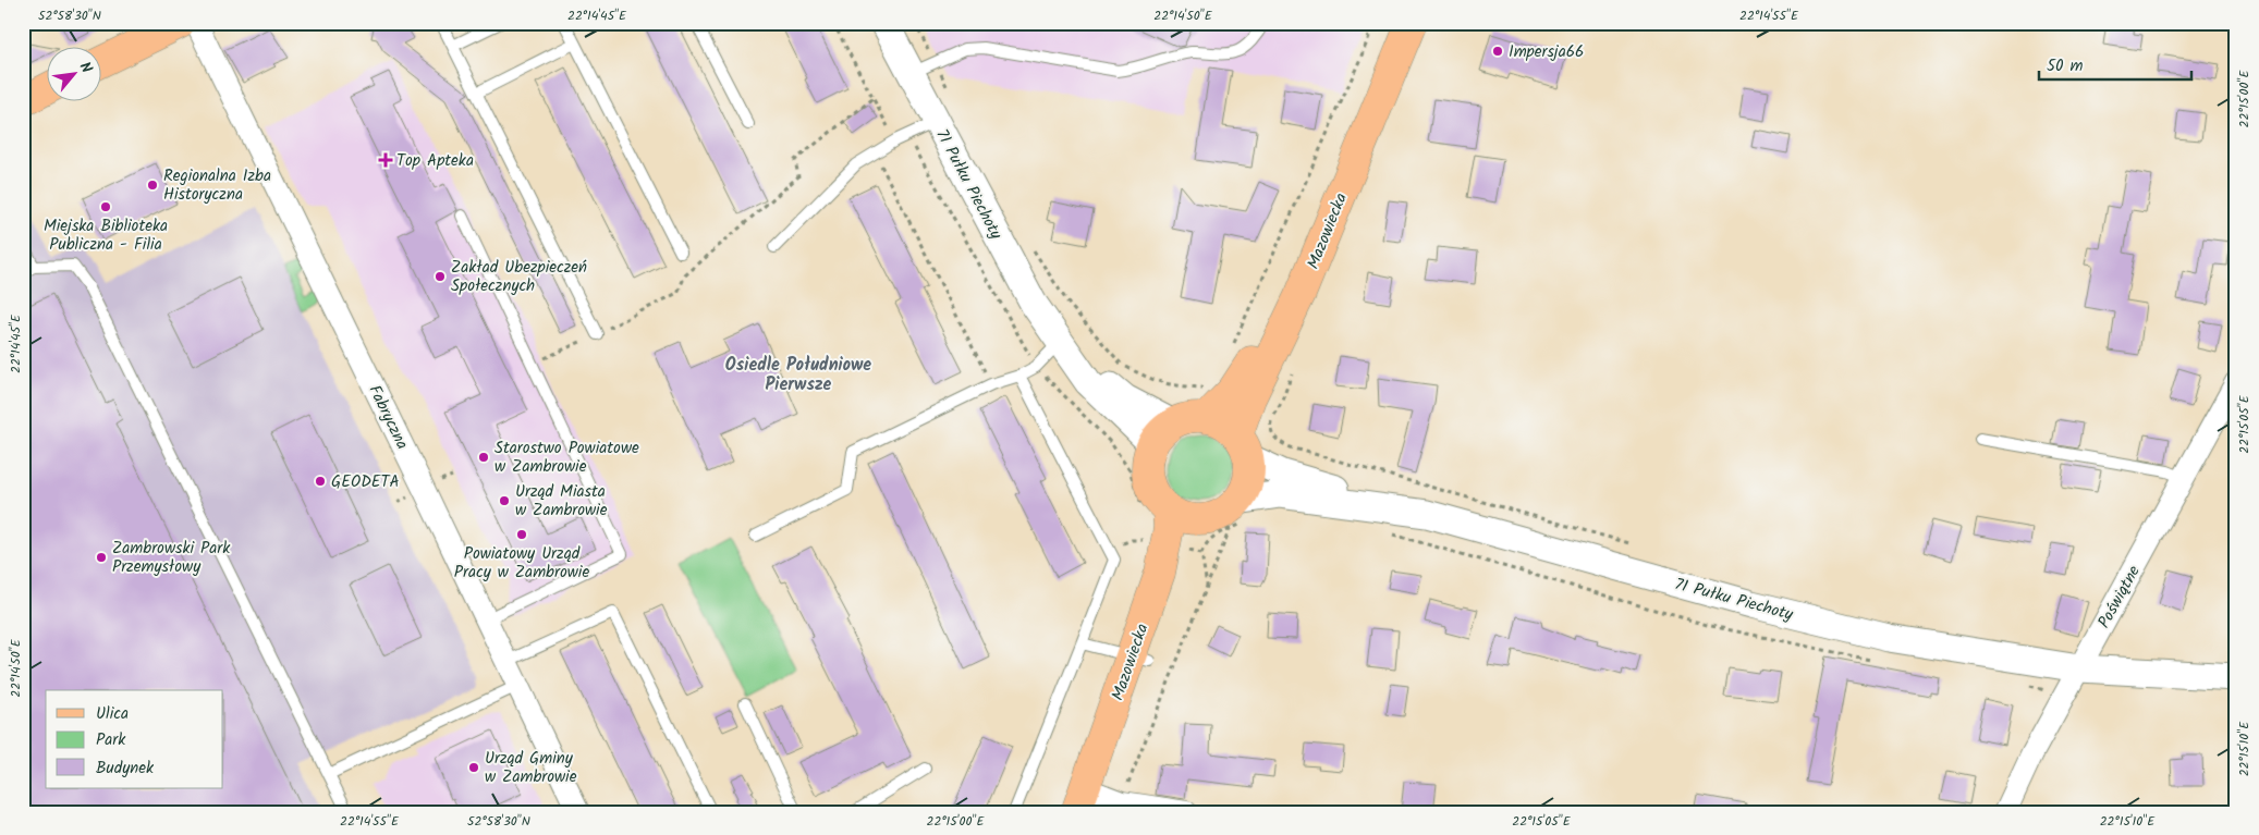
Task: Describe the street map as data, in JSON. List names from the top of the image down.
{
  "streets": {
    "main road": ["Mazowiecka"],
    "street": ["71 Pułku Piechoty", "Fabryczna", "Poświątne"]
  },
  "crossings": [
    ["71 Pułku Piechoty", "Mazowiecka"],
    ["71 Pułku Piechoty", "Poświątne"]
  ],
  "districts": ["Osiedle Południowe Pierwsze"],
  "places": {
    "other": [
      "Impersja66",
      "Regionalna Izba Historyczna",
      "Miejska Biblioteka Publiczna - Filia",
      "Zakład Ubezpieczeń Społecznych",
      "Starostwo Powiatowe w Zambrowie",
      "GEODETA",
      "Urząd Miasta w Zambrowie",
      "Powiatowy Urząd Pracy w Zambrowie",
      "Zambrowski Park Przemysłowy",
      "Urząd Gminy w Zambrowie"
    ],
    "health": ["Top Apteka"]
  },
  "legend": ["Ulica", "Park", "Budynek"],
  "scale_bar": "50 m",
  "north": "top right",
  "coordinates": [
    "52°58'30\"N",
    "22°14'45\"E",
    "22°14'50\"E",
    "22°14'55\"E",
    "22°15'00\"E",
    "22°15'05\"E",
    "22°15'10\"E"
  ]
}
